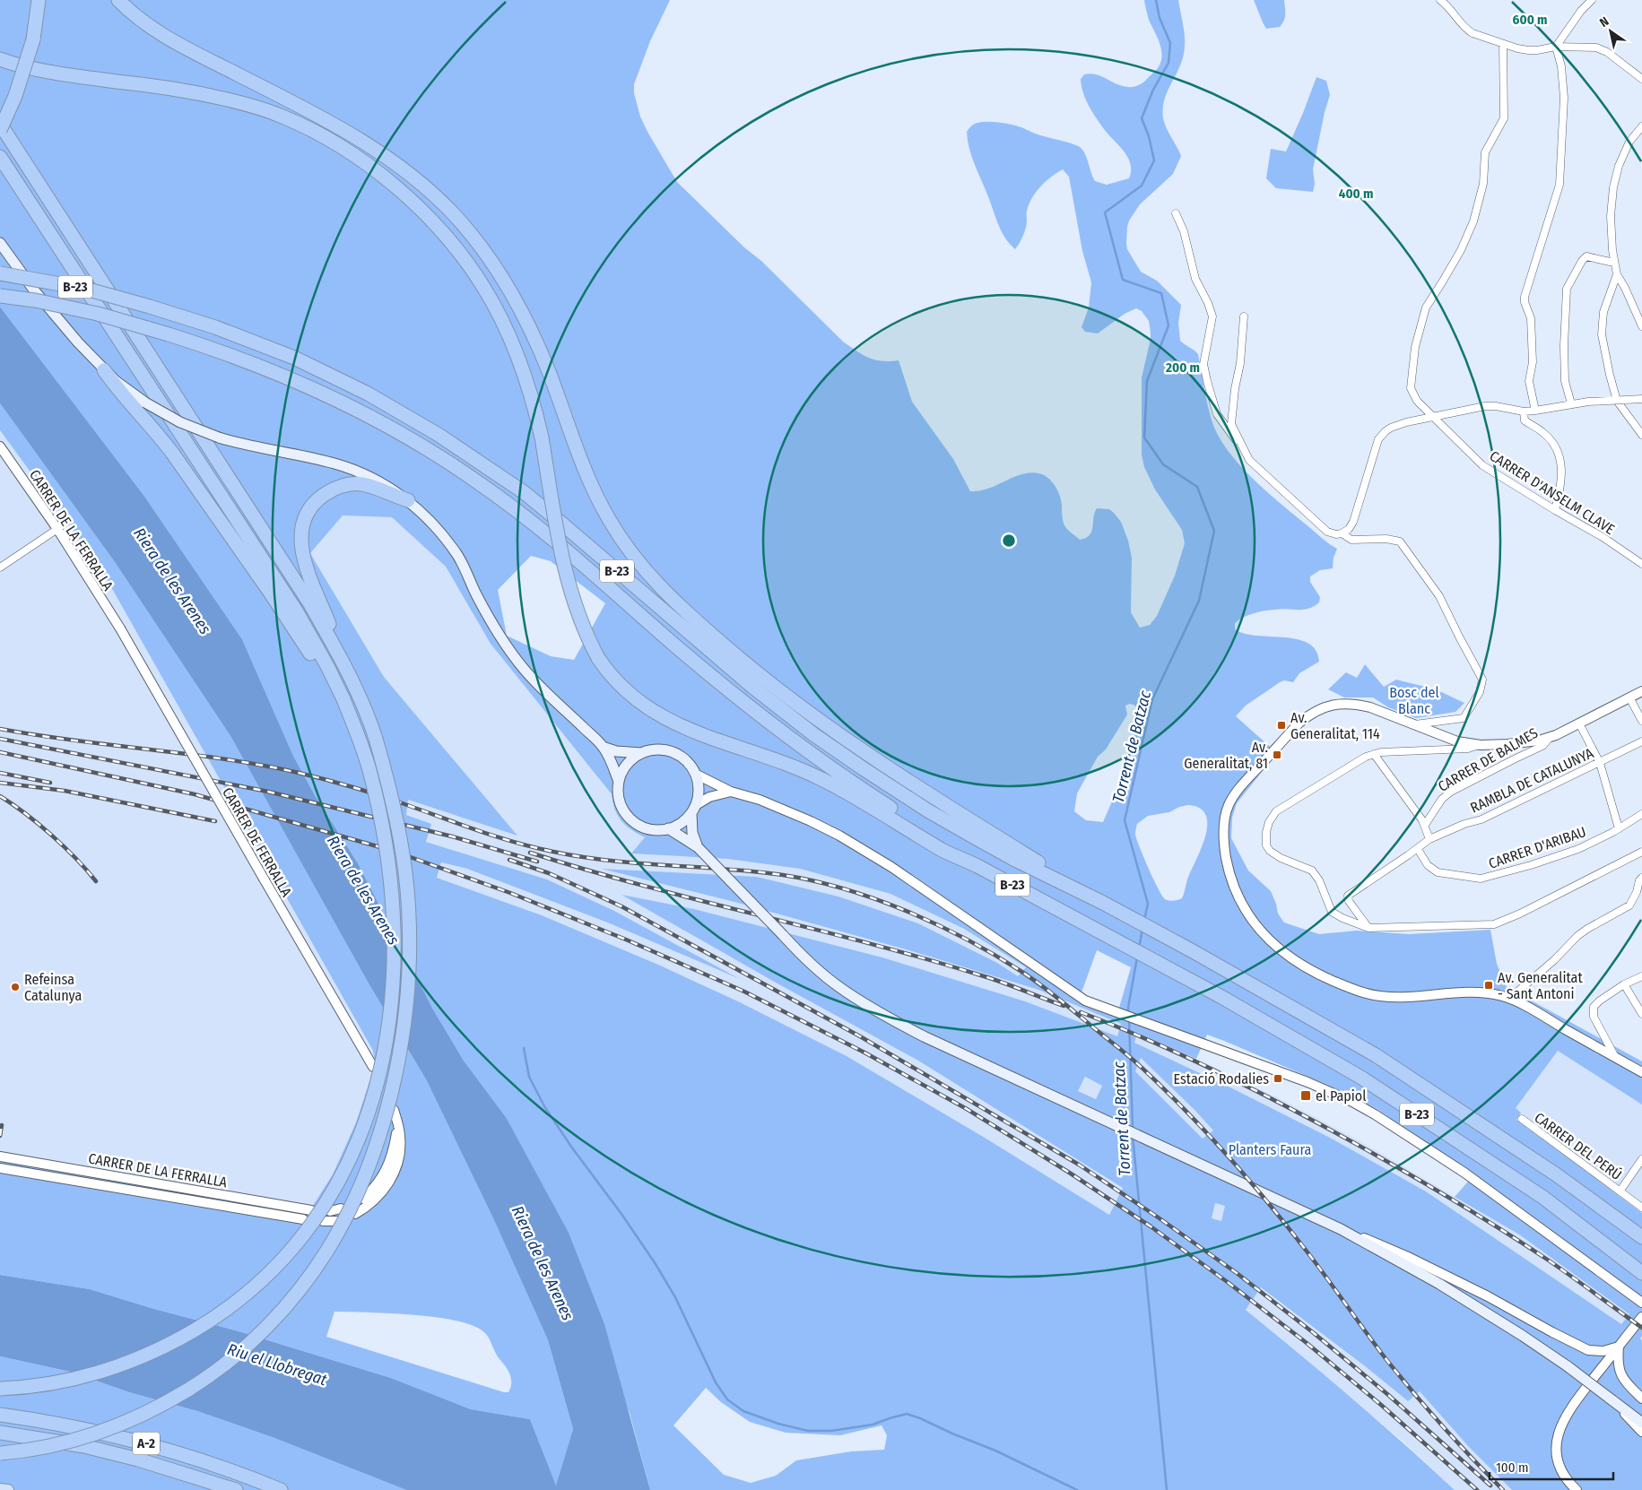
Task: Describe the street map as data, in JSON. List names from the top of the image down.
{
  "streets": {
    "highway": ["B-23", "A-2"],
    "street": [
      "CARRER D'ANSELM CLAVE",
      "CARRER DE LA FERRALLA",
      "CARRER DE BALMES",
      "RAMBLA DE CATALUNYA",
      "CARRER DE FERRALLA",
      "CARRER D'ARIBAU",
      "CARRER DEL PERÚ"
    ]
  },
  "crossings": [
    ["CARRER DE LA FERRALLA", "CARRER DE FERRALLA"]
  ],
  "water": ["Riera de les Arenes", "Torrent de Batzac", "Riu el Llobregat"],
  "parks": ["Bosc del Blanc", "Planters Faura"],
  "places": {
    "transit": [
      "Av. Generalitat, 114",
      "Av. Generalitat, 81",
      "Av. Generalitat - Sant Antoni",
      "Estació Rodalies",
      "el Papiol"
    ],
    "other": ["Refeinsa Catalunya"]
  },
  "scale_bar": "100 m",
  "north": "top left",
  "rings": ["600 m", "400 m", "200 m"]
}
